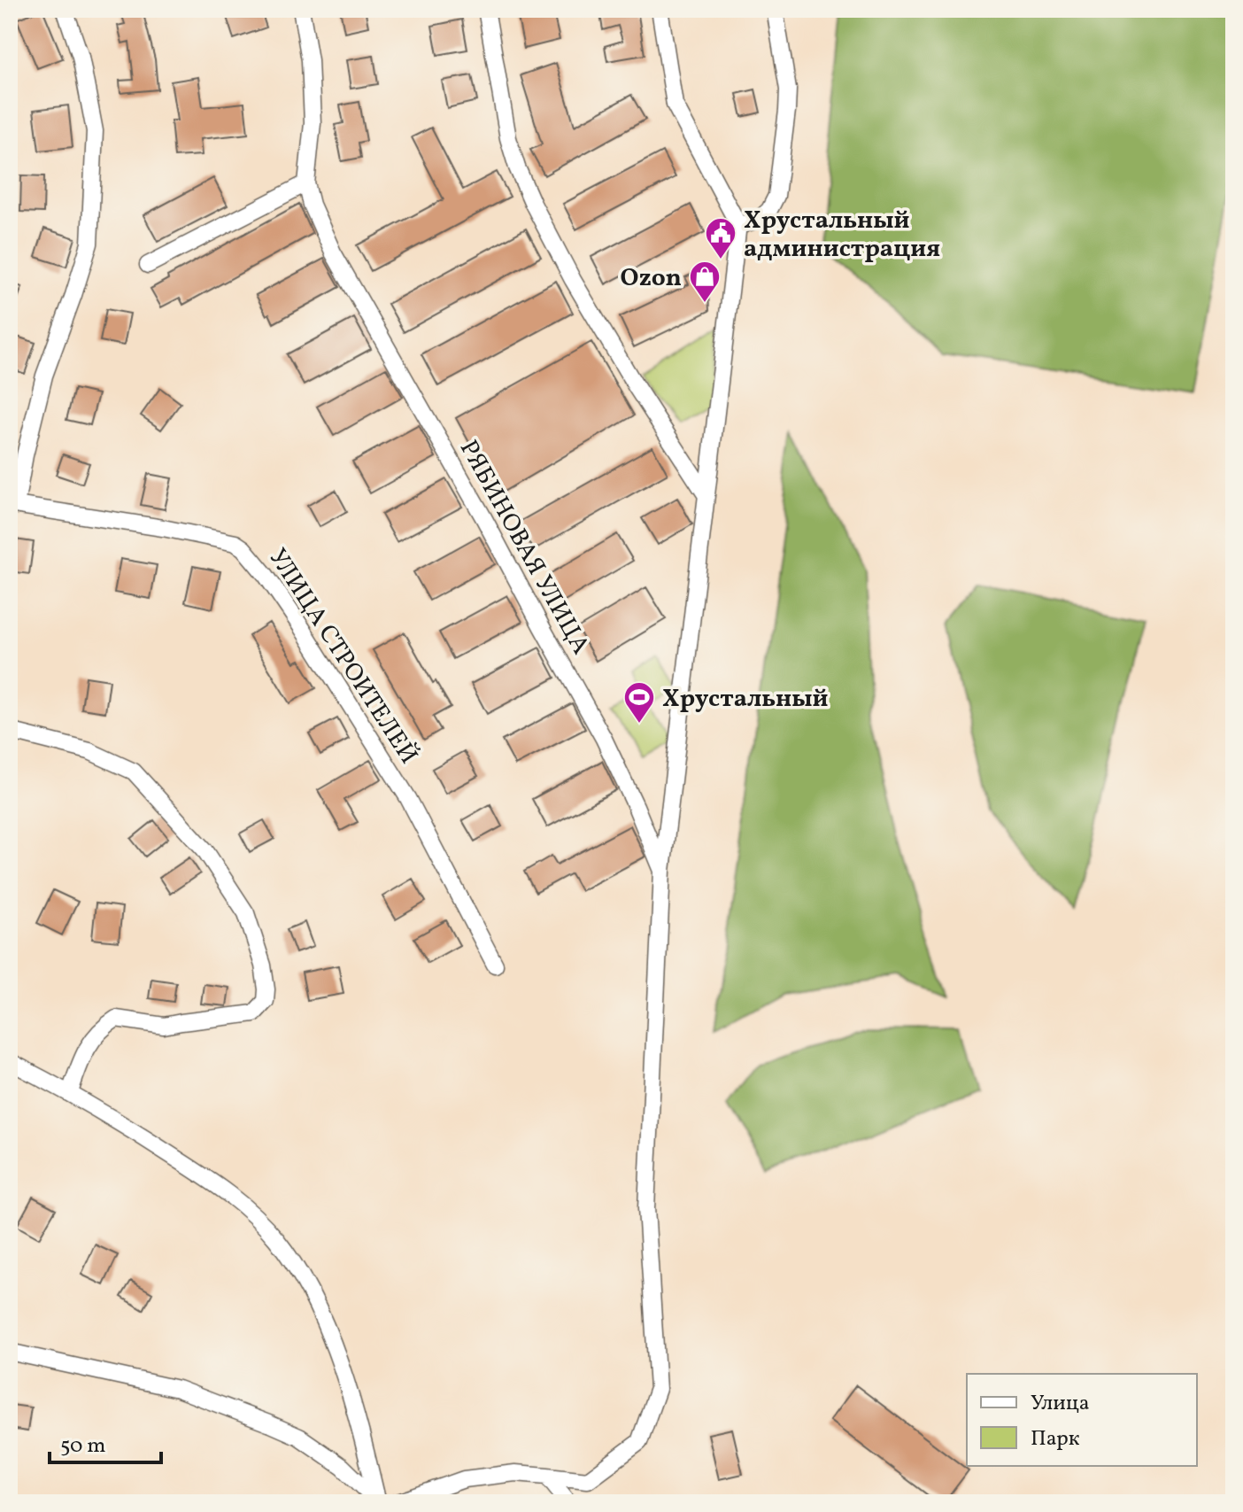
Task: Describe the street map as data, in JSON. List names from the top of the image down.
{
  "streets": {
    "street": ["РЯБИНОВАЯ УЛИЦА", "УЛИЦА СТРОИТЕЛЕЙ"]
  },
  "places": {
    "public building": ["Хрустальный администрация"],
    "shop": ["Ozon"],
    "sports": ["Хрустальный"]
  },
  "legend": ["Улица", "Парк"],
  "scale_bar": "50 m"
}
